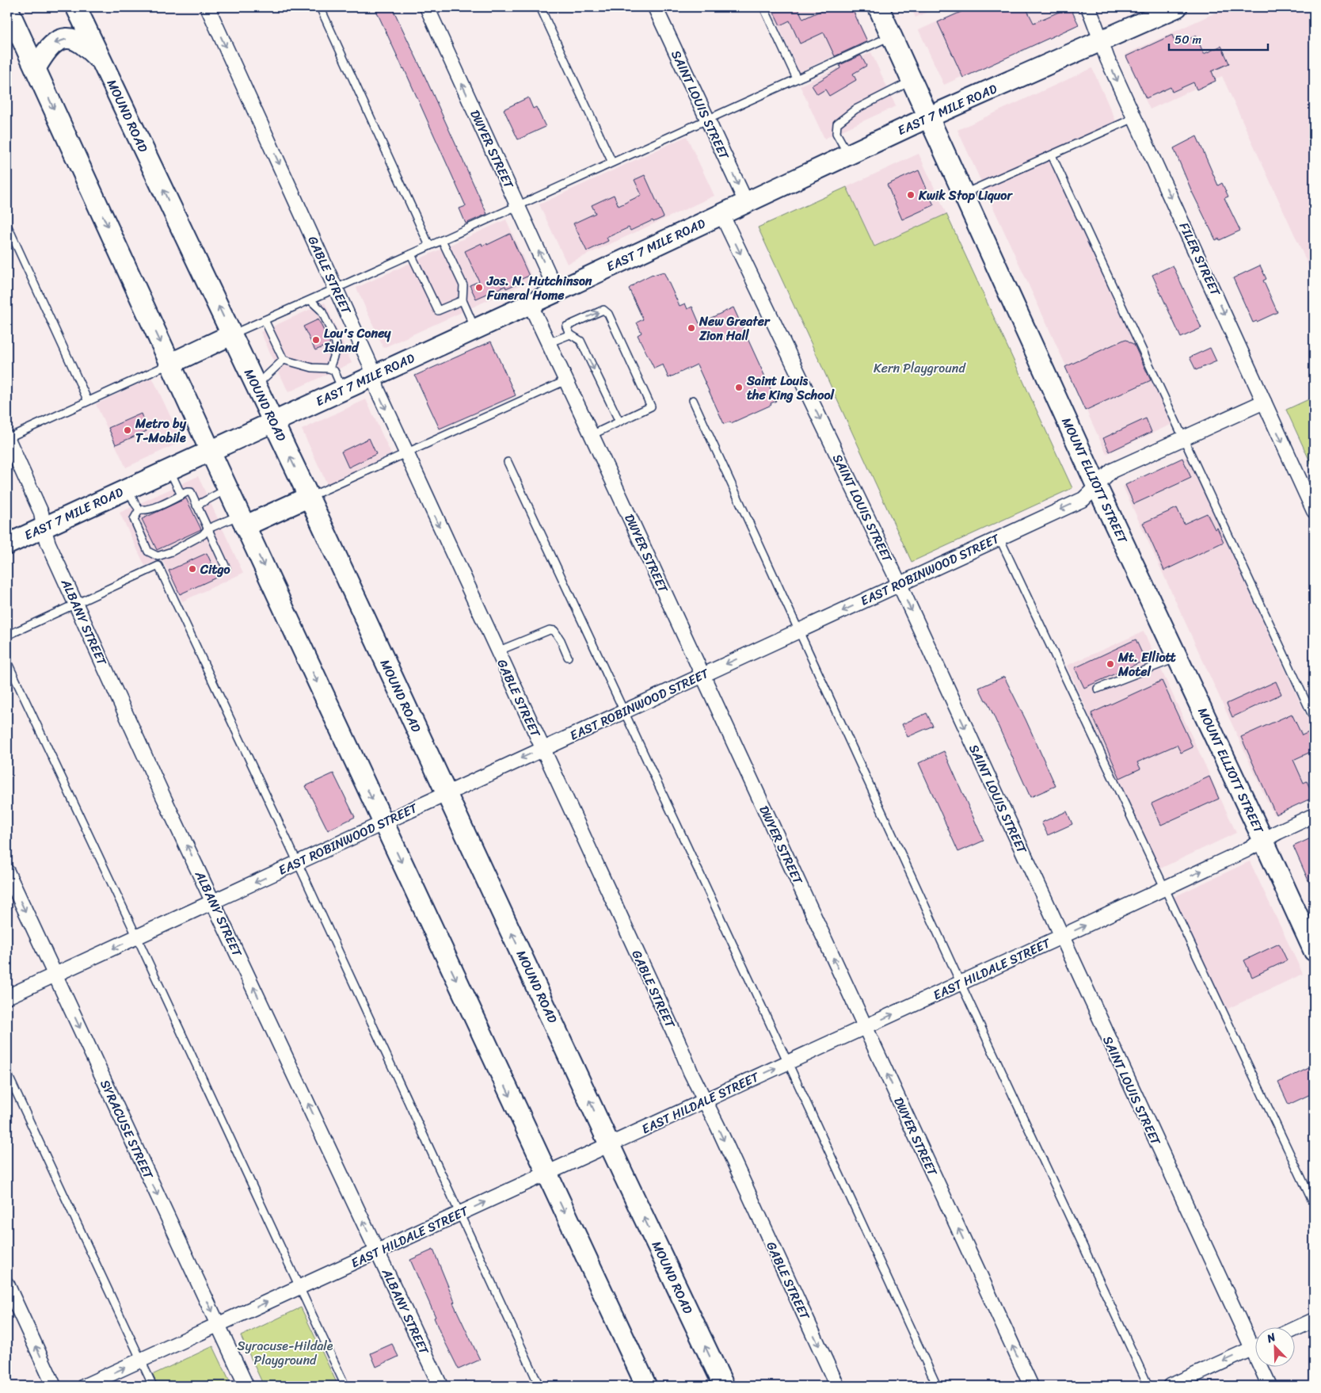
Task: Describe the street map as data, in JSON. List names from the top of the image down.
{
  "streets": {
    "main road": ["EAST 7 MILE ROAD", "MOUND ROAD", "MOUNT ELLIOTT STREET"],
    "street": [
      "SAINT LOUIS STREET",
      "DWYER STREET",
      "FILER STREET",
      "GABLE STREET",
      "EAST ROBINWOOD STREET",
      "ALBANY STREET",
      "EAST HILDALE STREET",
      "SYRACUSE STREET"
    ]
  },
  "crossings": [
    ["SAINT LOUIS STREET", "EAST 7 MILE ROAD"],
    ["SAINT LOUIS STREET", "EAST ROBINWOOD STREET"],
    ["SAINT LOUIS STREET", "EAST HILDALE STREET"],
    ["EAST 7 MILE ROAD", "MOUND ROAD"],
    ["EAST 7 MILE ROAD", "DWYER STREET"],
    ["EAST 7 MILE ROAD", "FILER STREET"],
    ["EAST 7 MILE ROAD", "GABLE STREET"],
    ["EAST 7 MILE ROAD", "MOUNT ELLIOTT STREET"],
    ["EAST 7 MILE ROAD", "ALBANY STREET"],
    ["MOUND ROAD", "EAST ROBINWOOD STREET"],
    ["MOUND ROAD", "EAST HILDALE STREET"],
    ["DWYER STREET", "EAST ROBINWOOD STREET"],
    ["DWYER STREET", "EAST HILDALE STREET"],
    ["FILER STREET", "EAST ROBINWOOD STREET"],
    ["GABLE STREET", "EAST ROBINWOOD STREET"],
    ["GABLE STREET", "EAST HILDALE STREET"],
    ["MOUNT ELLIOTT STREET", "EAST ROBINWOOD STREET"],
    ["MOUNT ELLIOTT STREET", "EAST HILDALE STREET"],
    ["EAST ROBINWOOD STREET", "ALBANY STREET"],
    ["EAST ROBINWOOD STREET", "SYRACUSE STREET"],
    ["ALBANY STREET", "EAST HILDALE STREET"],
    ["EAST HILDALE STREET", "SYRACUSE STREET"]
  ],
  "one_way": [
    "SAINT LOUIS STREET",
    "DWYER STREET",
    "FILER STREET",
    "GABLE STREET",
    "EAST ROBINWOOD STREET",
    "ALBANY STREET",
    "EAST HILDALE STREET",
    "SYRACUSE STREET"
  ],
  "parks": ["Kern Playground", "Syracuse-Hildale Playground"],
  "places": [
    "Kwik Stop Liquor",
    "Jos. N. Hutchinson Funeral Home",
    "New Greater Zion Hall",
    "Lou's Coney Island",
    "Saint Louis the King School",
    "Metro by T-Mobile",
    "Citgo",
    "Mt. Elliott Motel"
  ],
  "scale_bar": "50 m",
  "north": "top left"
}
